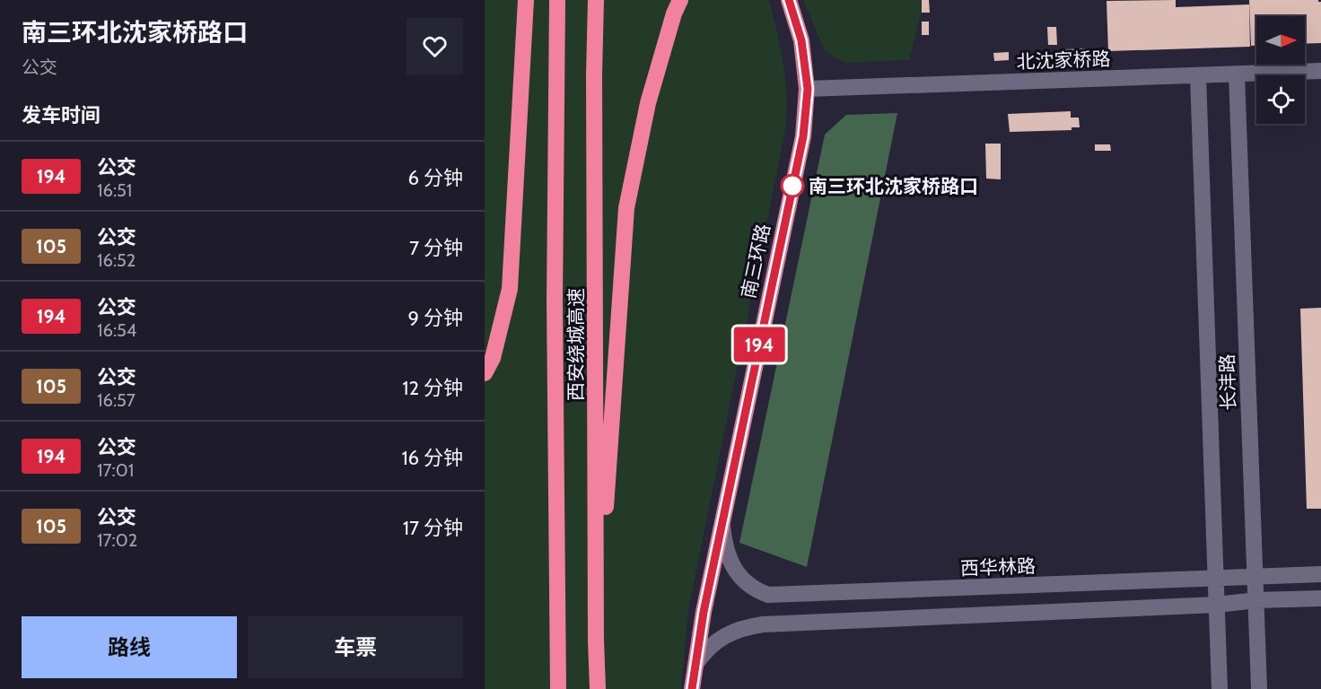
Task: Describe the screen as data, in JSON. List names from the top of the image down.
{
  "streets": {
    "highway": ["南三环路", "西安绕城高速"],
    "street": ["北沈家桥路", "长沣路", "西华林路"]
  },
  "crossings": [
    ["北沈家桥路", "南三环路"],
    ["北沈家桥路", "长沣路"],
    ["南三环路", "西华林路"],
    ["长沣路", "西华林路"]
  ],
  "places": ["南三环北沈家桥路口"],
  "lines": ["bus line 194"],
  "north": "right",
  "page": {
    "heading": [
      ["南三环北沈家桥路口", "公交"],
      "发车时间"
    ],
    "on_map": "194",
    "list": [
      {
        "mark": "194",
        "name": "公交",
        "note": "16:51",
        "value": "6 分钟"
      },
      {
        "mark": "105",
        "name": "公交",
        "note": "16:52",
        "value": "7 分钟"
      },
      {
        "mark": "194",
        "name": "公交",
        "note": "16:54",
        "value": "9 分钟"
      },
      {
        "mark": "105",
        "name": "公交",
        "note": "16:57",
        "value": "12 分钟"
      },
      {
        "mark": "194",
        "name": "公交",
        "note": "17:01",
        "value": "16 分钟"
      },
      {
        "mark": "105",
        "name": "公交",
        "note": "17:02",
        "value": "17 分钟"
      }
    ],
    "buttons": ["路线", "车票"]
  }
}
